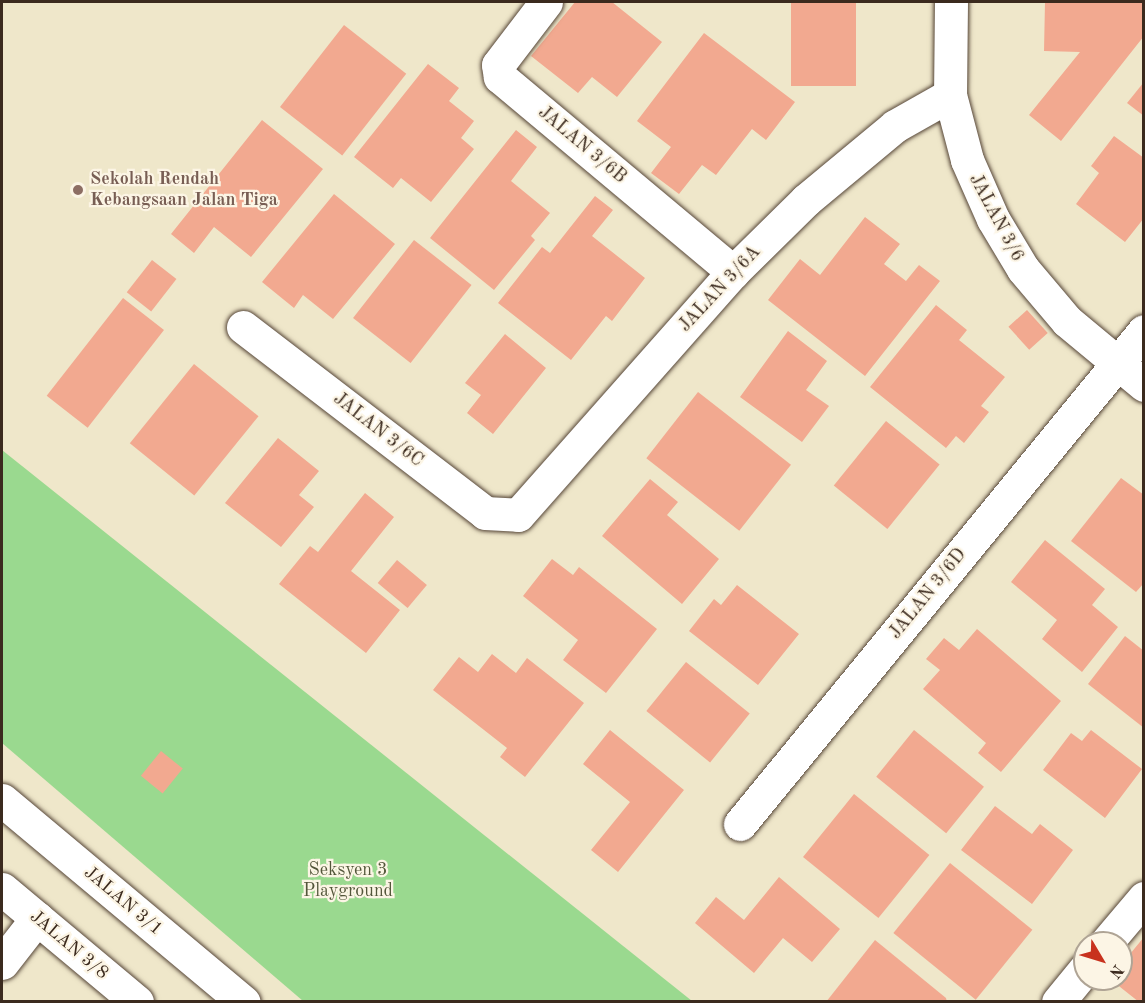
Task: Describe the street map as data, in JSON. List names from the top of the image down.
{
  "streets": {
    "street": [
      "JALAN 3/6B",
      "JALAN 3/6",
      "JALAN 3/6A",
      "JALAN 3/6C",
      "JALAN 3/6D",
      "JALAN 3/1",
      "JALAN 3/8"
    ]
  },
  "crossings": [
    ["JALAN 3/6B", "JALAN 3/6A"],
    ["JALAN 3/6", "JALAN 3/6A"],
    ["JALAN 3/6", "JALAN 3/6D"],
    ["JALAN 3/6A", "JALAN 3/6C"]
  ],
  "parks": ["Seksyen 3 Playground"],
  "places": ["Sekolah Rendah Kebangsaan Jalan Tiga"],
  "north": "bottom right"
}
